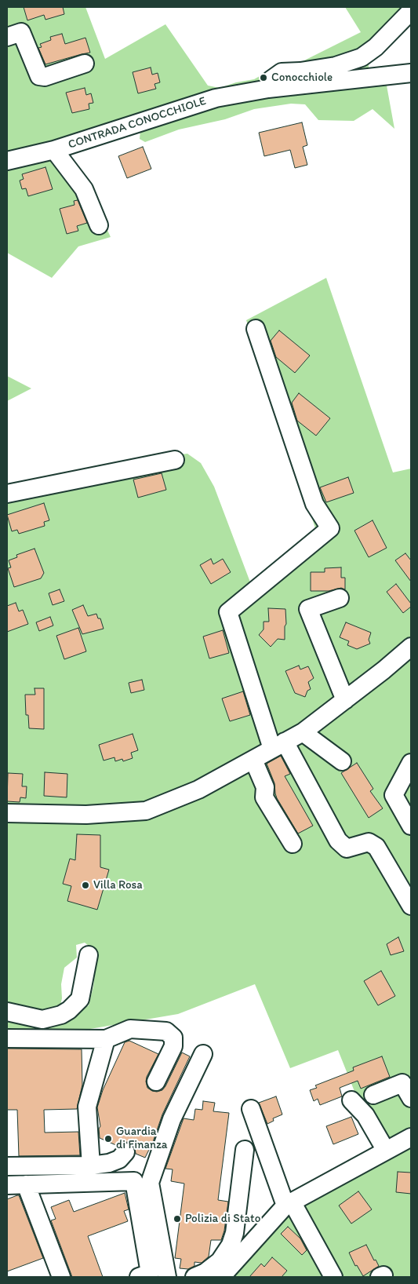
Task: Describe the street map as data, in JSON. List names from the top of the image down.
{
  "streets": {
    "street": ["CONTRADA CONOCCHIOLE"]
  },
  "places": [
    "Conocchiole",
    "Villa Rosa",
    "Guardia di Finanza",
    "Polizia di Stato"
  ]
}
